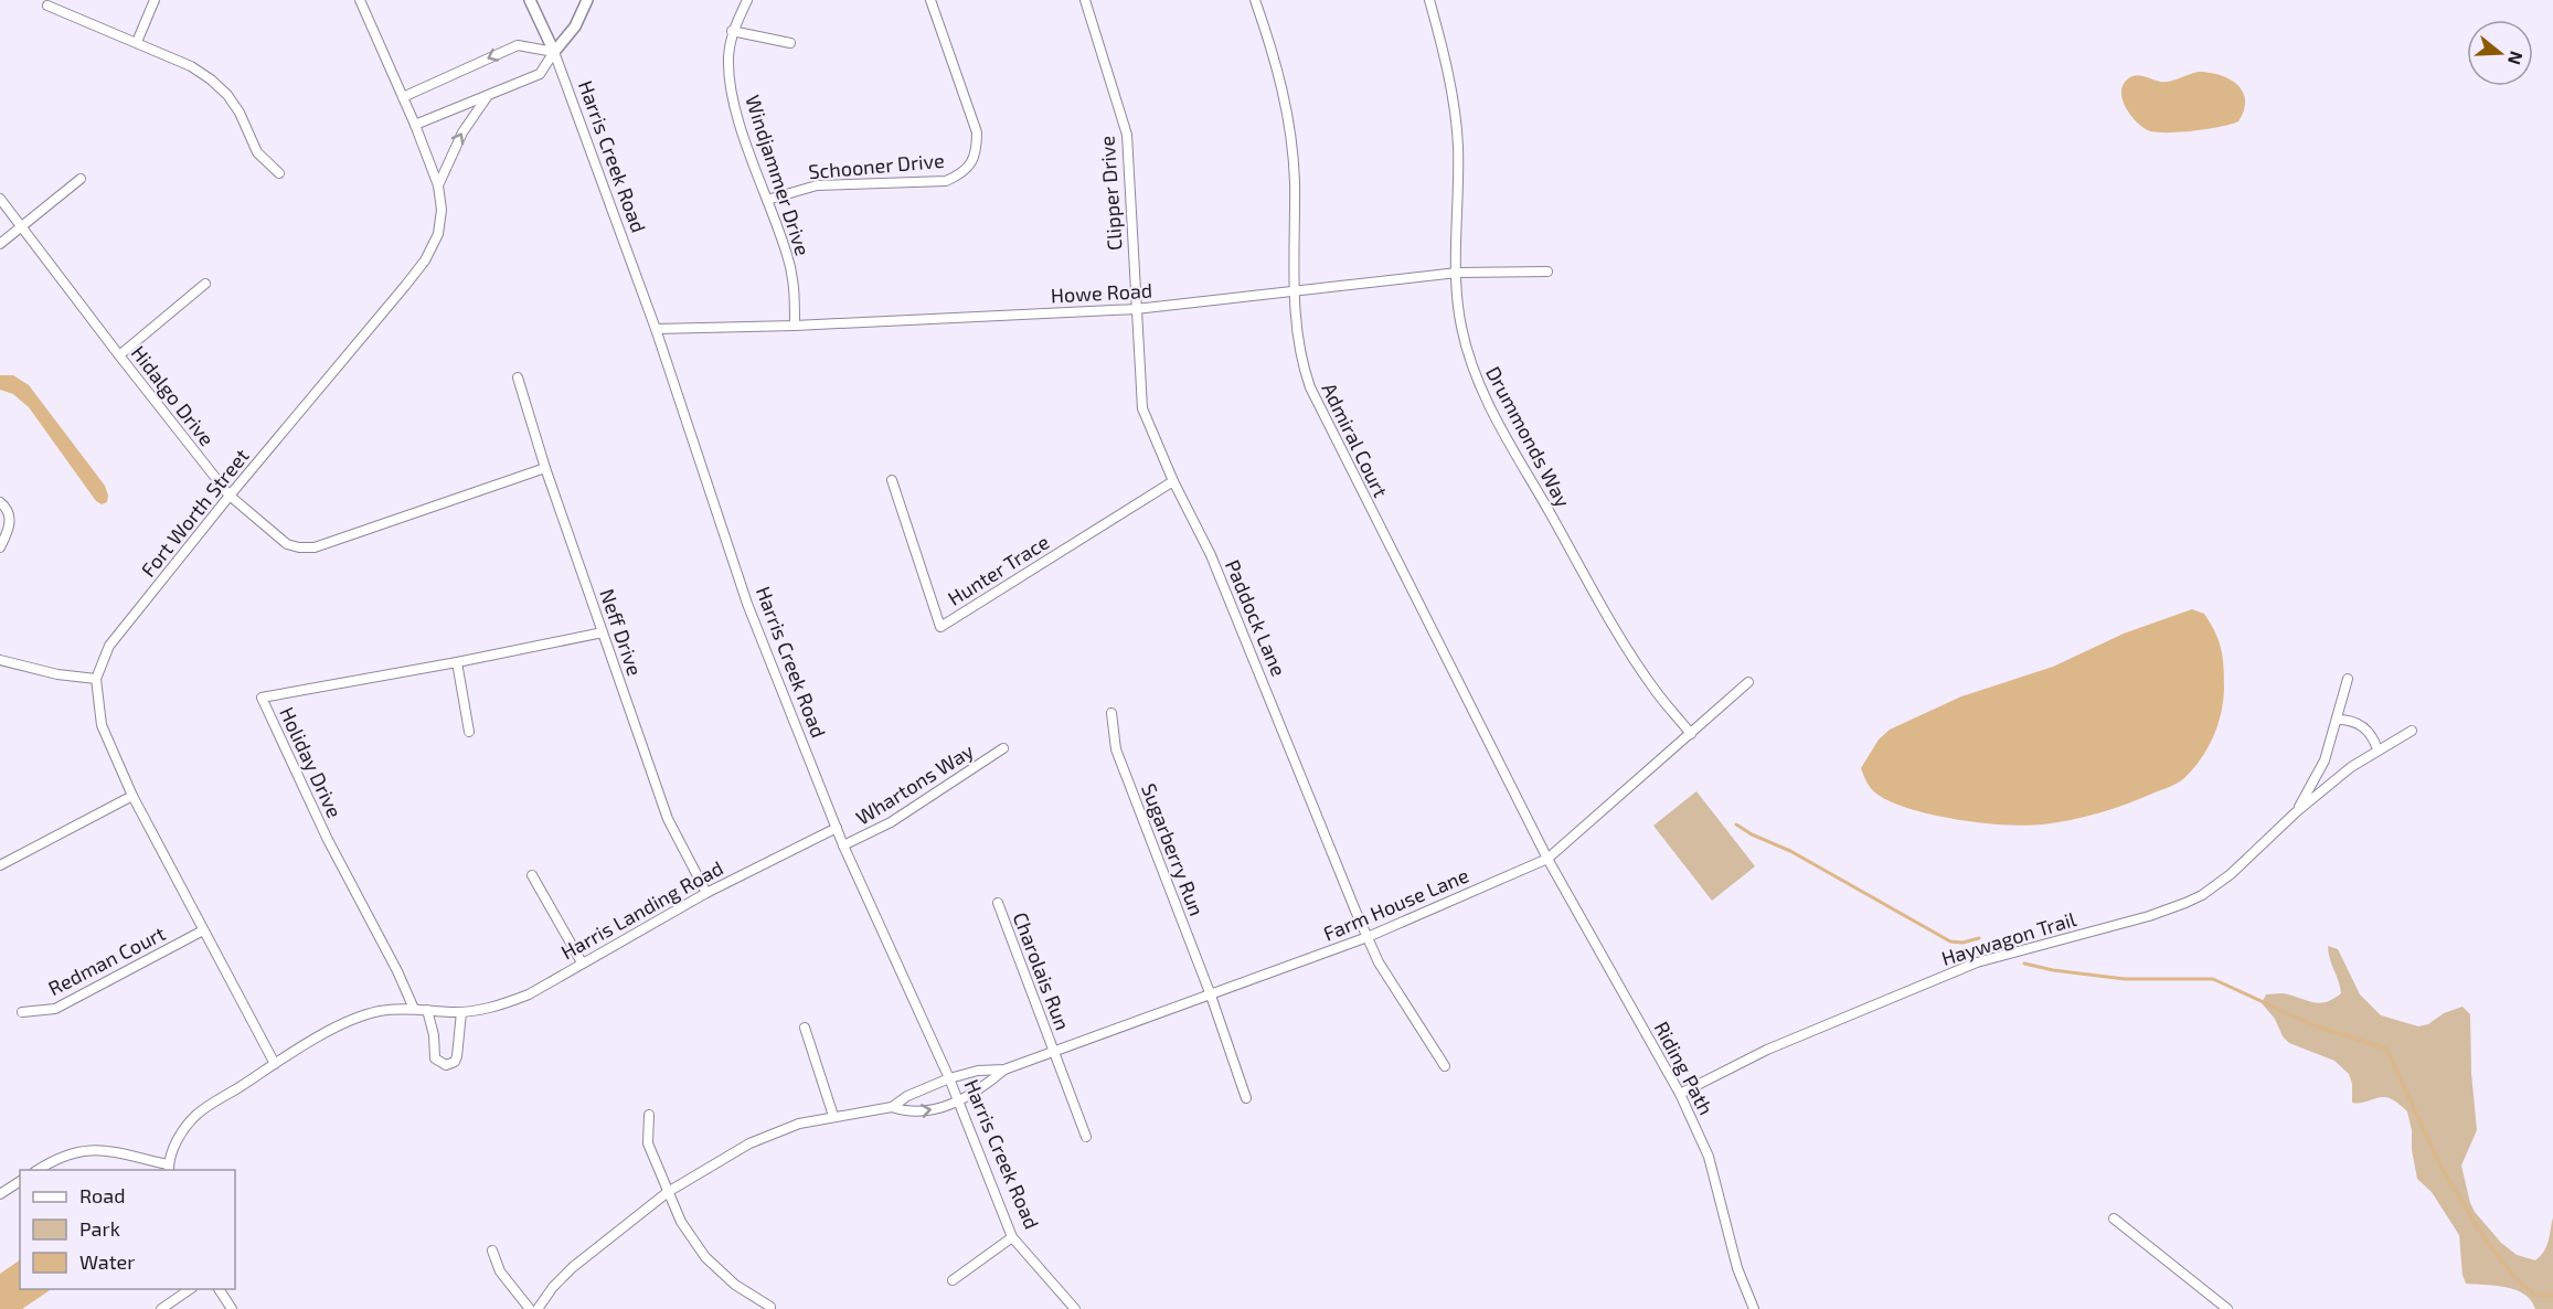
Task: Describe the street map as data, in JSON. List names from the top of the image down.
{
  "streets": {
    "street": [
      "Harris Creek Road",
      "Schooner Drive",
      "Windjammer Drive",
      "Clipper Drive",
      "Howe Road",
      "Hidalgo Drive",
      "Drummonds Way",
      "Admiral Court",
      "Fort Worth Street",
      "Hunter Trace",
      "Paddock Lane",
      "Neff Drive",
      "Holiday Drive",
      "Whartons Way",
      "Sugarberry Run",
      "Farm House Lane",
      "Harris Landing Road",
      "Haywagon Trail",
      "Redman Court",
      "Charolais Run",
      "Riding Path"
    ]
  },
  "crossings": [
    ["Harris Creek Road", "Howe Road"],
    ["Harris Creek Road", "Whartons Way"],
    ["Harris Creek Road", "Farm House Lane"],
    ["Harris Creek Road", "Harris Landing Road"],
    ["Schooner Drive", "Windjammer Drive"],
    ["Windjammer Drive", "Howe Road"],
    ["Clipper Drive", "Howe Road"],
    ["Clipper Drive", "Paddock Lane"],
    ["Howe Road", "Drummonds Way"],
    ["Howe Road", "Admiral Court"],
    ["Howe Road", "Paddock Lane"],
    ["Hidalgo Drive", "Fort Worth Street"],
    ["Hidalgo Drive", "Neff Drive"],
    ["Drummonds Way", "Farm House Lane"],
    ["Admiral Court", "Farm House Lane"],
    ["Admiral Court", "Riding Path"],
    ["Fort Worth Street", "Harris Landing Road"],
    ["Fort Worth Street", "Redman Court"],
    ["Hunter Trace", "Paddock Lane"],
    ["Paddock Lane", "Farm House Lane"],
    ["Neff Drive", "Holiday Drive"],
    ["Neff Drive", "Harris Landing Road"],
    ["Holiday Drive", "Harris Landing Road"],
    ["Sugarberry Run", "Farm House Lane"],
    ["Farm House Lane", "Charolais Run"],
    ["Farm House Lane", "Riding Path"],
    ["Haywagon Trail", "Riding Path"]
  ],
  "legend": ["Road", "Park", "Water"],
  "north": "right"
}
